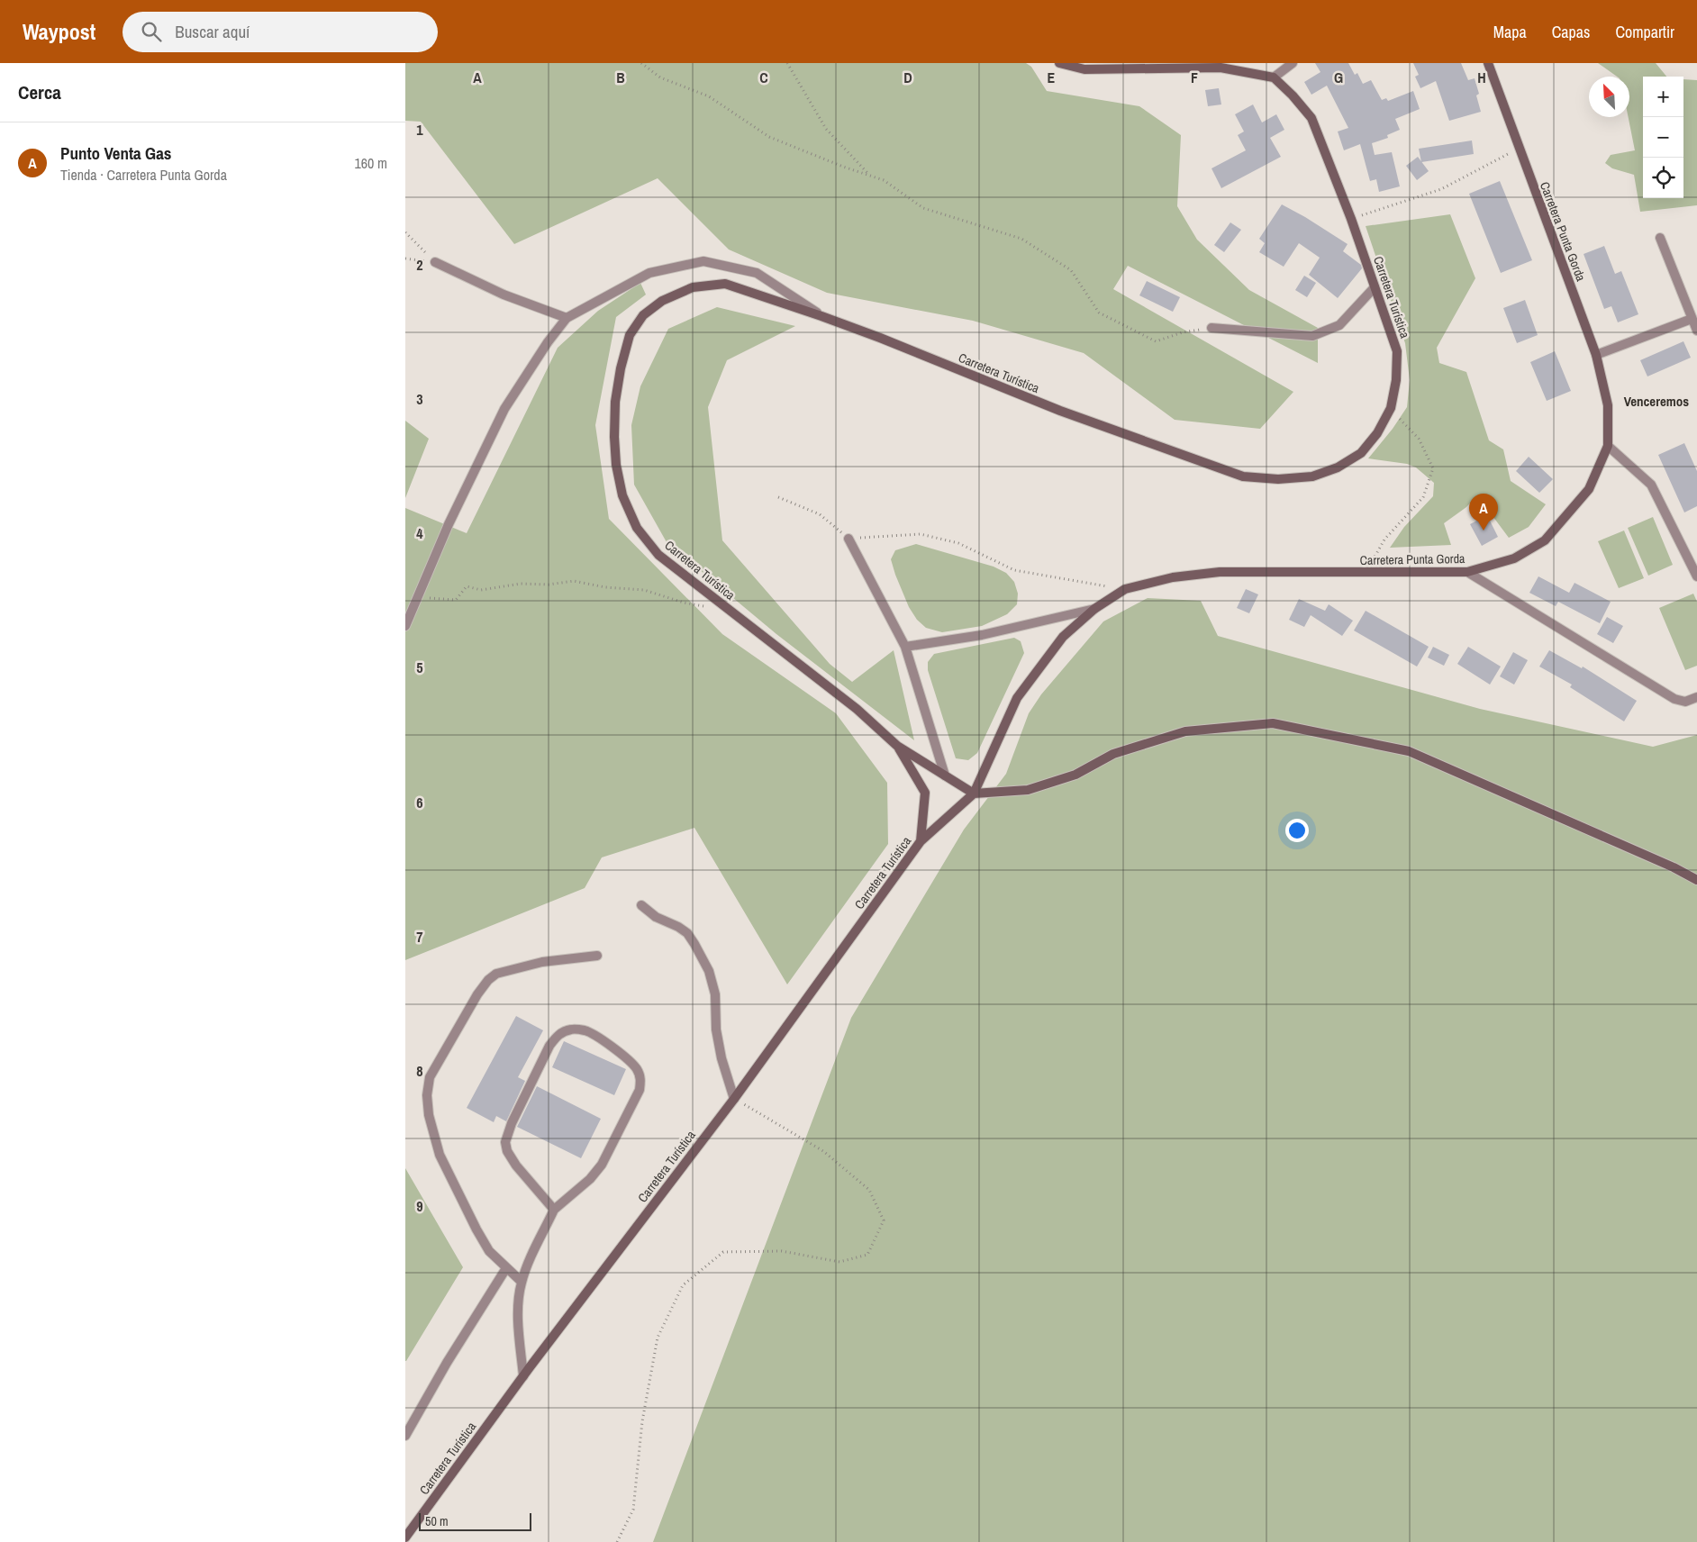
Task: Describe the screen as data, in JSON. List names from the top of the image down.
{
  "streets": {
    "main road": ["Carretera Punta Gorda", "Carretera Turística"]
  },
  "crossings": [
    ["Carretera Punta Gorda", "Carretera Turística"]
  ],
  "districts": ["Venceremos"],
  "scale_bar": "50 m",
  "north": "top left",
  "page": {
    "header": "Waypost",
    "search": "Buscar aquí",
    "nav": ["Mapa", "Capas", "Compartir"],
    "heading": "Cerca",
    "map_buttons": ["+", "−"],
    "list": [
      {
        "mark": "A",
        "name": "Punto Venta Gas",
        "note": "Tienda · Carretera Punta Gorda",
        "value": "160 m"
      }
    ],
    "pins": "A",
    "scale": "50 m"
  },
  "grid": {
    "columns": [
      "A",
      "B",
      "C",
      "D",
      "E",
      "F",
      "G",
      "H"
    ],
    "rows": [
      "1",
      "2",
      "3",
      "4",
      "5",
      "6",
      "7",
      "8",
      "9"
    ]
  }
}
